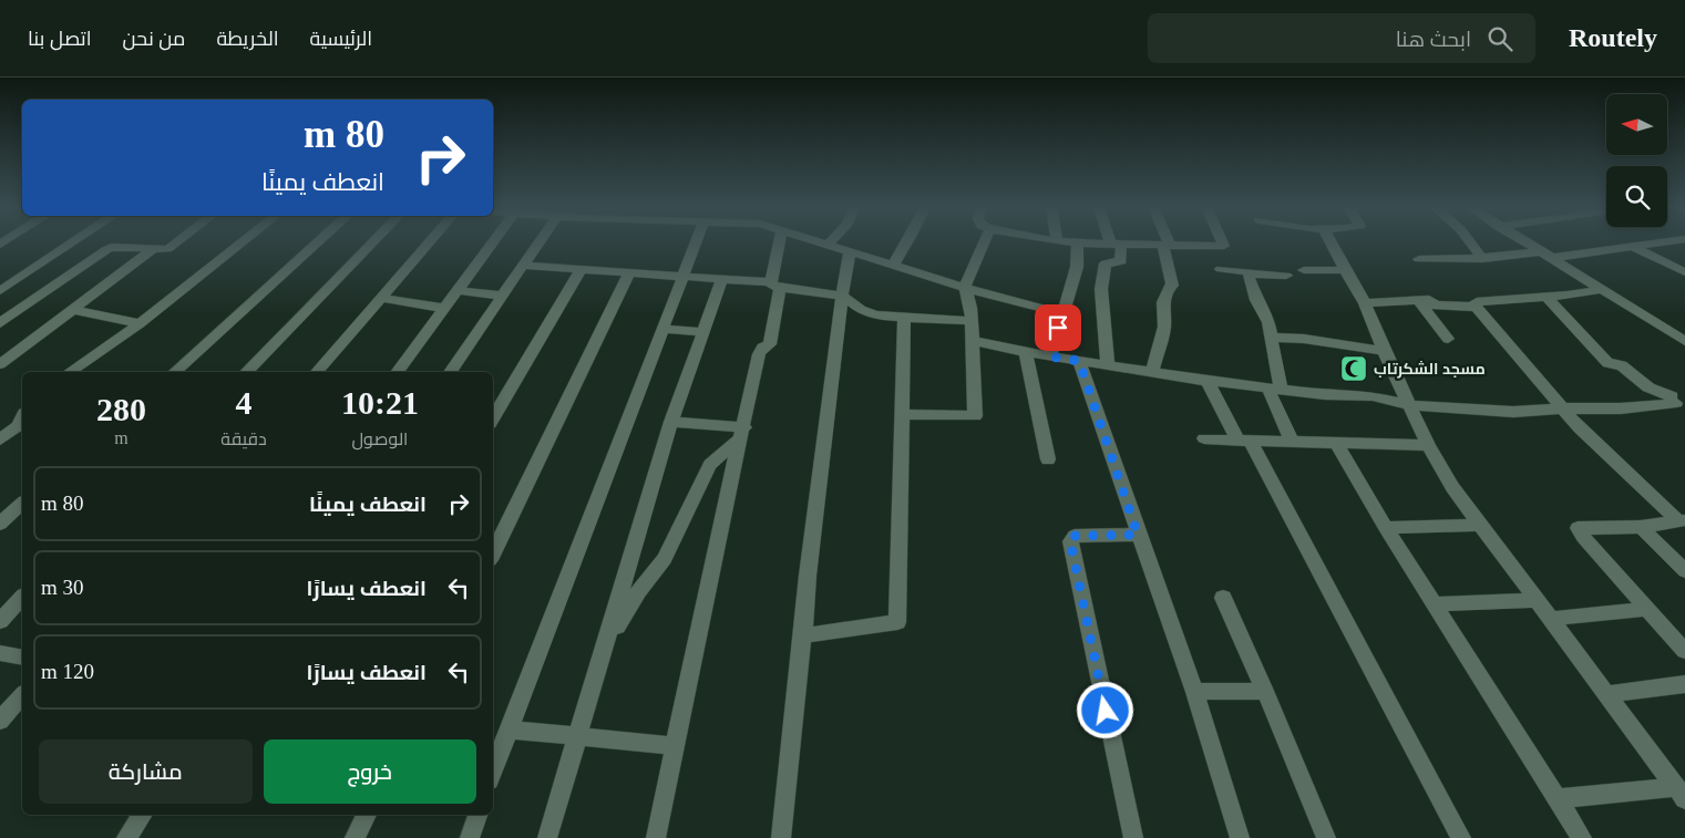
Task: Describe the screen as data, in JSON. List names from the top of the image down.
{
  "places": {
    "mosque": ["مسجد الشكرتاب"]
  },
  "north": "left",
  "page": {
    "header": "Routely",
    "search": "ابحث هنا",
    "nav": [
      "الرئيسية",
      "الخريطة",
      "من نحن",
      "اتصل بنا"
    ],
    "turn": ["80 m", "انعطف يمينًا"],
    "eta": [
      "10:21",
      "الوصول",
      "4",
      "دقيقة",
      "280",
      "m"
    ],
    "list": [
      {
        "name": "انعطف يمينًا",
        "value": "80 m"
      },
      {
        "name": "انعطف يسارًا",
        "value": "30 m"
      },
      {
        "name": "انعطف يسارًا",
        "value": "120 m"
      }
    ],
    "buttons": ["خروج", "مشاركة"]
  }
}
